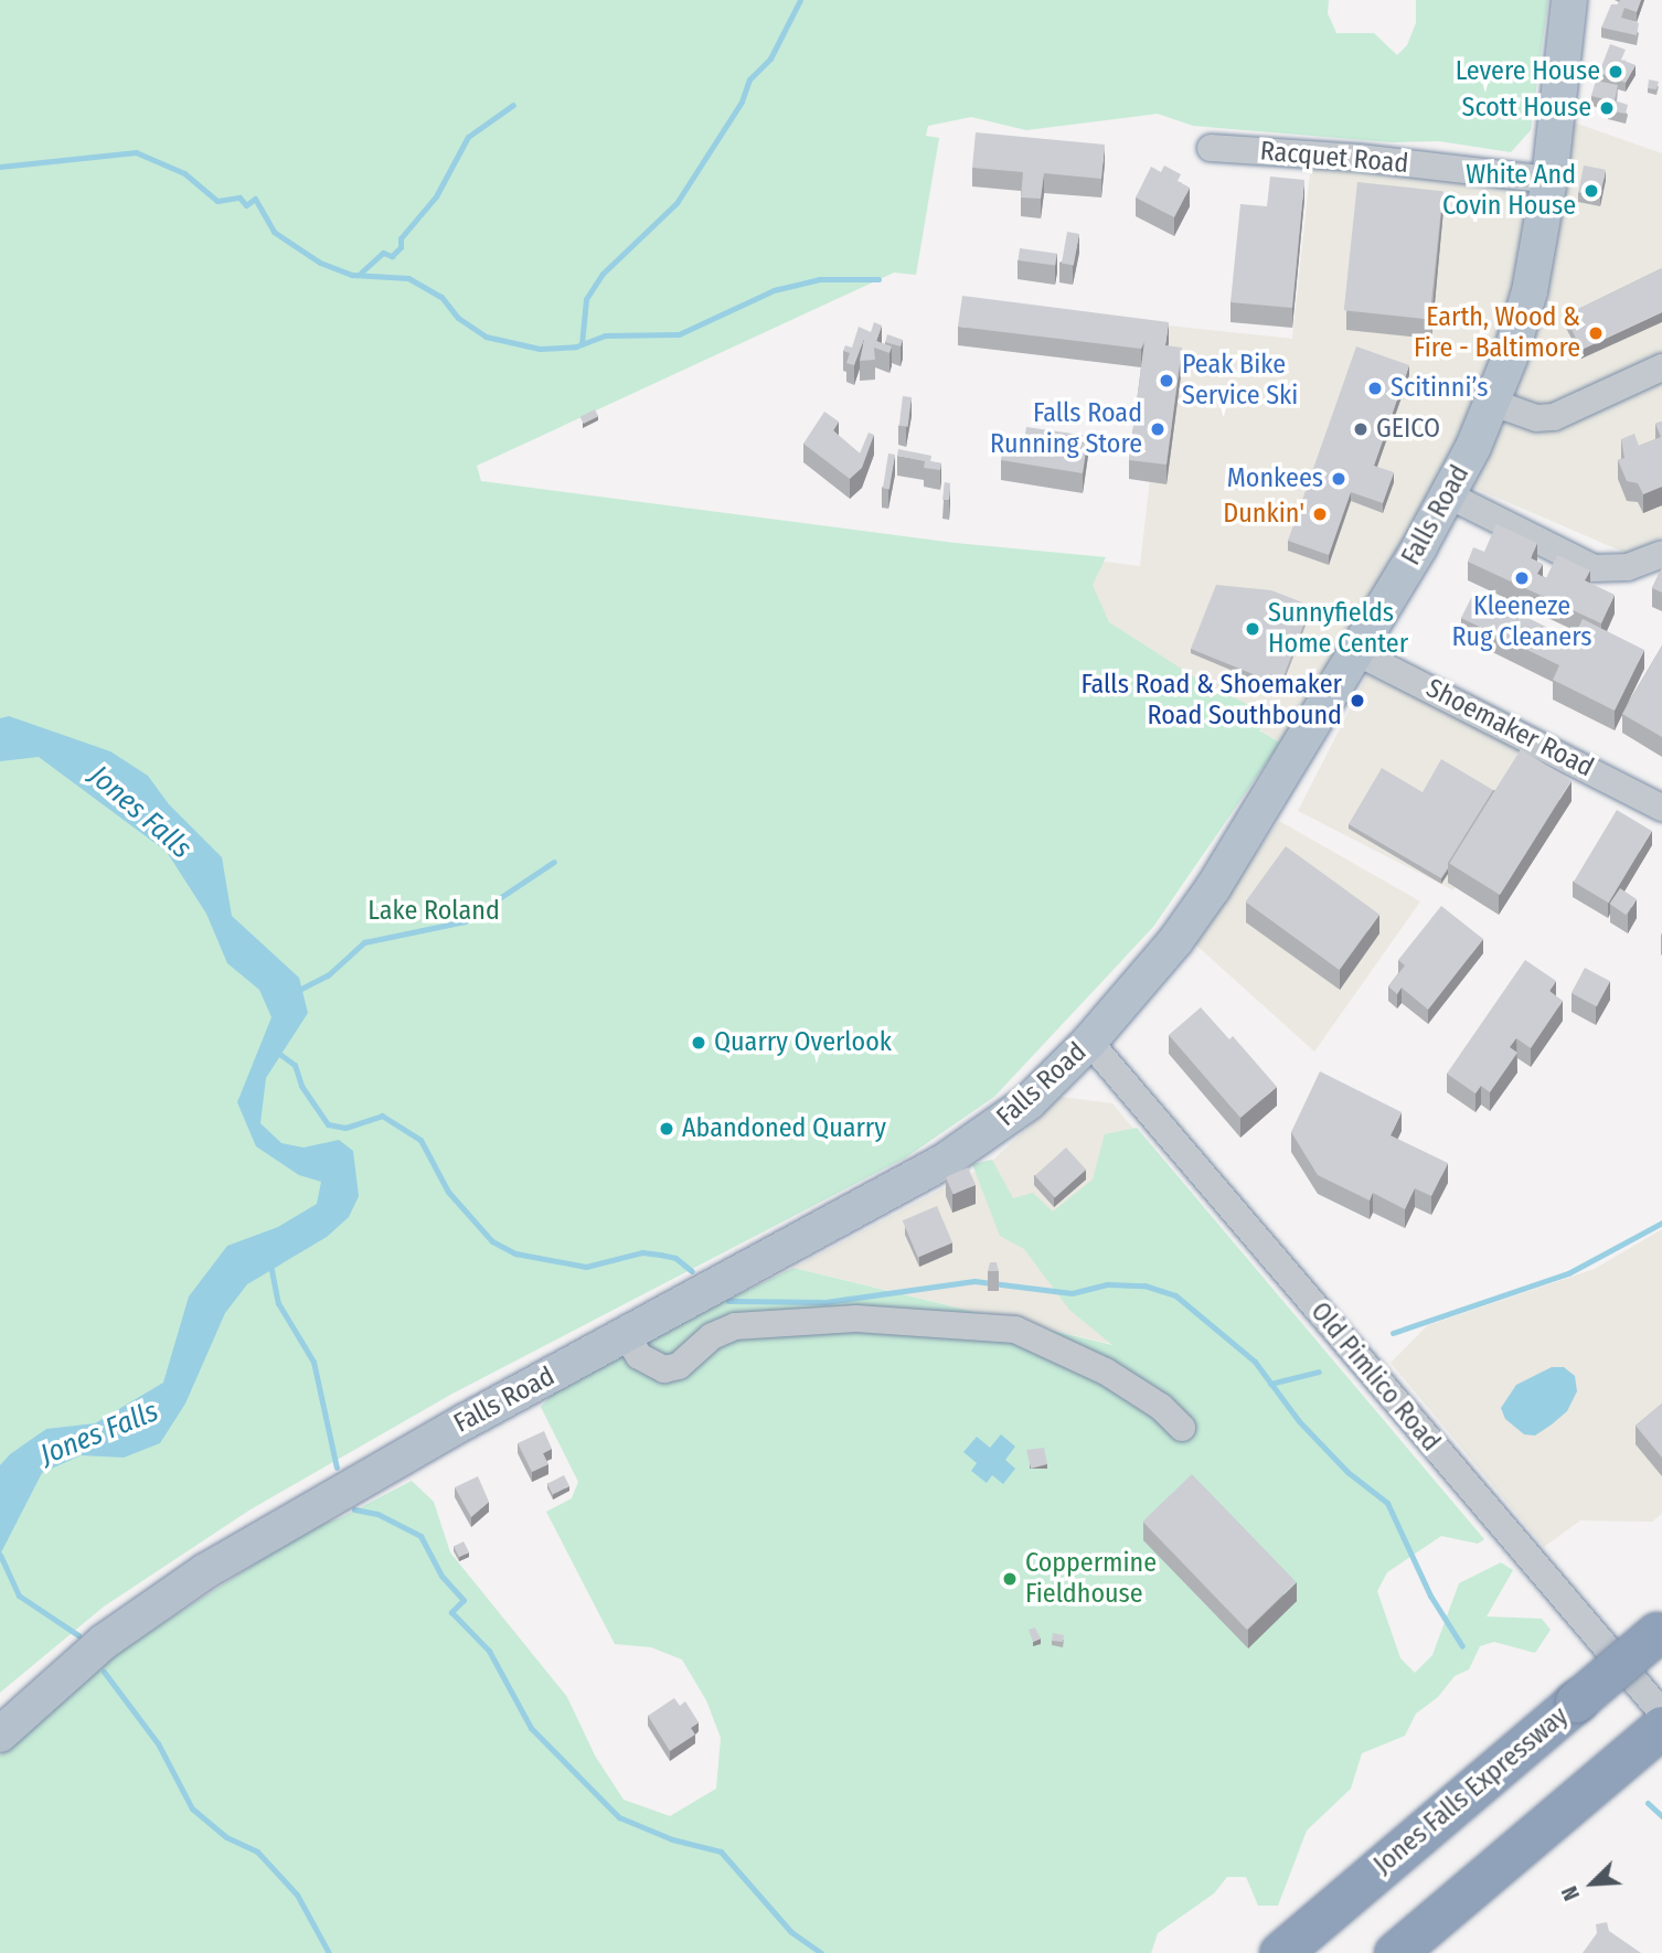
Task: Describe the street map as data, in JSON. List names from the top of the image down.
{
  "streets": {
    "highway": ["Jones Falls Expressway"],
    "main road": ["Falls Road"],
    "street": ["Racquet Road", "Shoemaker Road", "Old Pimlico Road"]
  },
  "crossings": [
    ["Racquet Road", "Falls Road"],
    ["Falls Road", "Shoemaker Road"],
    ["Falls Road", "Old Pimlico Road"]
  ],
  "water": ["Jones Falls"],
  "parks": ["Lake Roland"],
  "places": [
    "Levere House",
    "Scott House",
    "White And Covin House",
    "Earth, Wood & Fire - Baltimore",
    "Peak Bike Service Ski",
    "Scitinni’s",
    "Falls Road Running Store",
    "GEICO",
    "Monkees",
    "Dunkin'",
    "Kleeneze Rug Cleaners",
    "Sunnyfields Home Center",
    "Falls Road & Shoemaker Road Southbound",
    "Quarry Overlook",
    "Abandoned Quarry",
    "Coppermine Fieldhouse"
  ],
  "north": "bottom left"
}
